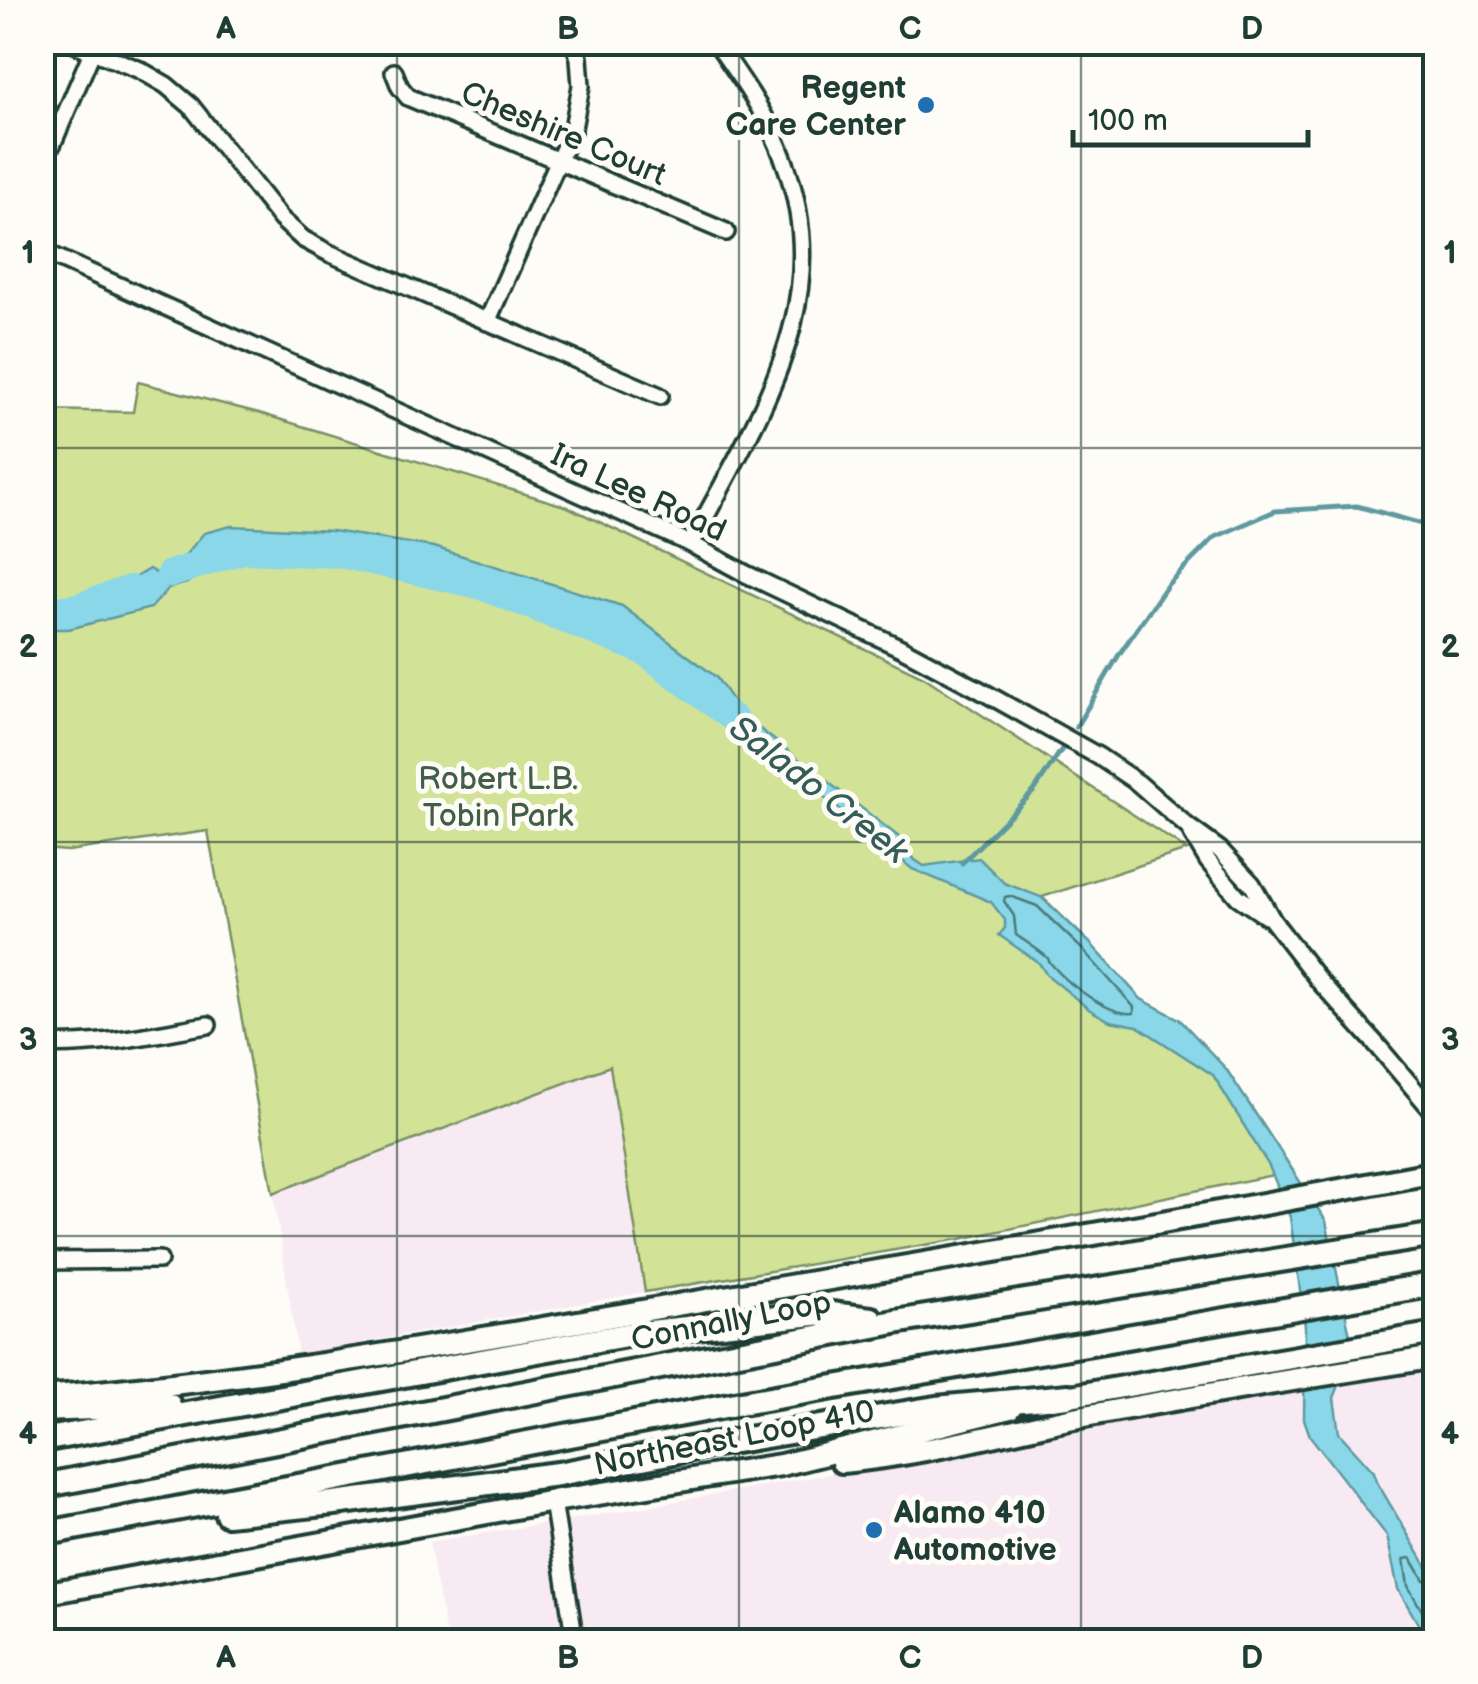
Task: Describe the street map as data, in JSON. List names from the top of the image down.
{
  "streets": {
    "highway": ["Connally Loop"],
    "main road": ["Northeast Loop 410"],
    "street": ["Cheshire Court", "Ira Lee Road"]
  },
  "water": ["Salado Creek"],
  "parks": ["Robert L.B. Tobin Park"],
  "places": ["Regent Care Center", "Alamo 410 Automotive"],
  "scale_bar": "100 m",
  "grid": {
    "columns": [
      "A",
      "B",
      "C",
      "D"
    ],
    "rows": [
      "1",
      "2",
      "3",
      "4"
    ]
  }
}
